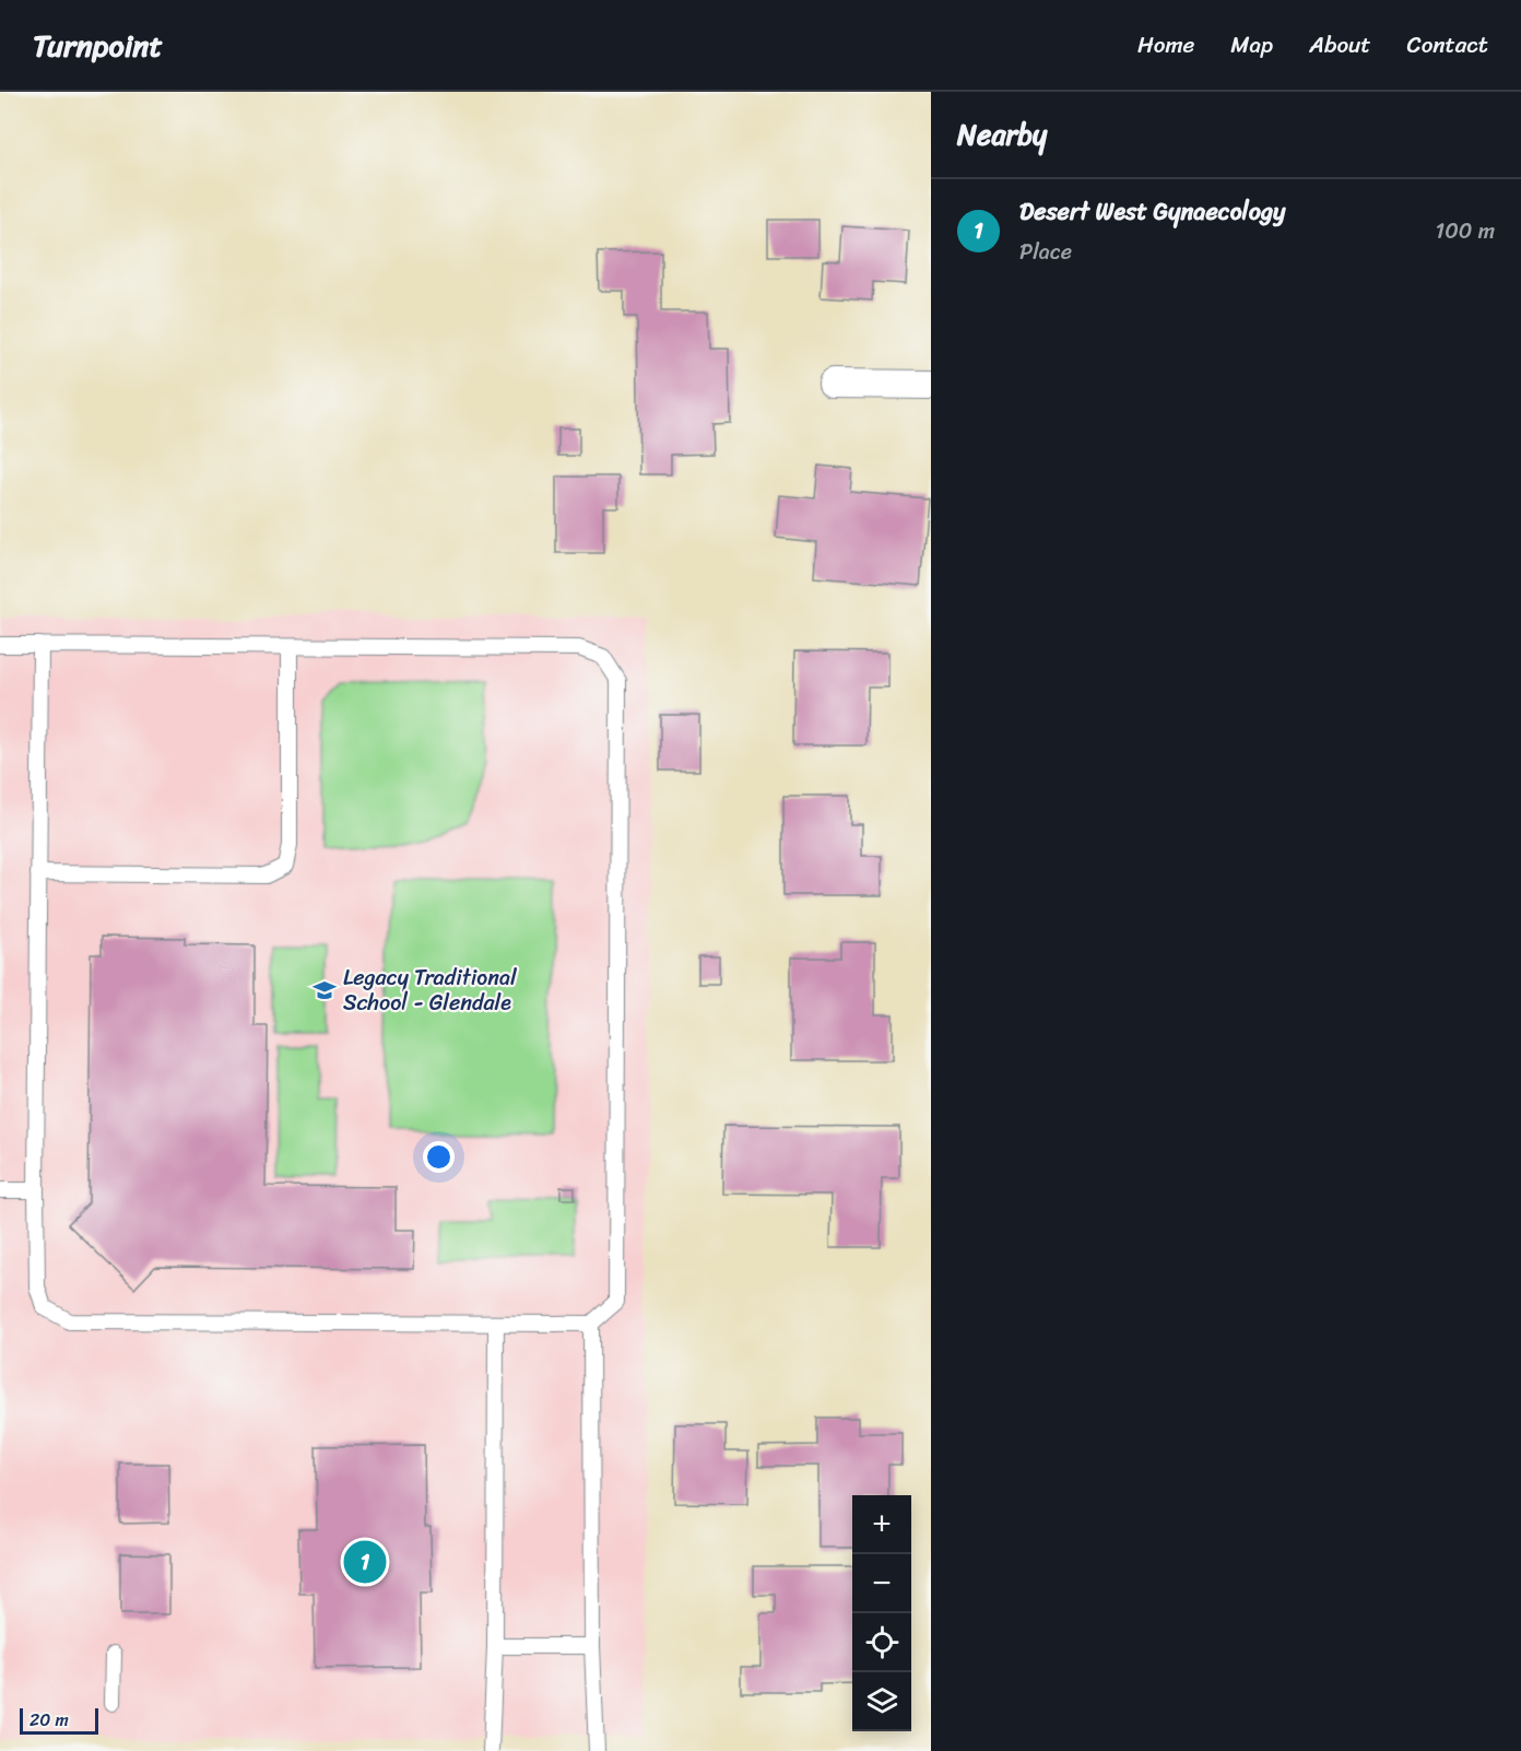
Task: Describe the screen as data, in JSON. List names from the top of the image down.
{
  "places": {
    "school or university": ["Legacy Traditional School - Glendale"]
  },
  "scale_bar": "20 m",
  "page": {
    "header": "Turnpoint",
    "nav": [
      "Home",
      "Map",
      "About",
      "Contact"
    ],
    "heading": "Nearby",
    "list": [
      {
        "mark": "1",
        "name": "Desert West Gynaecology",
        "note": "Place",
        "value": "100 m"
      }
    ],
    "map_buttons": ["+", "−"],
    "pins": "1",
    "scale": "20 m"
  }
}
